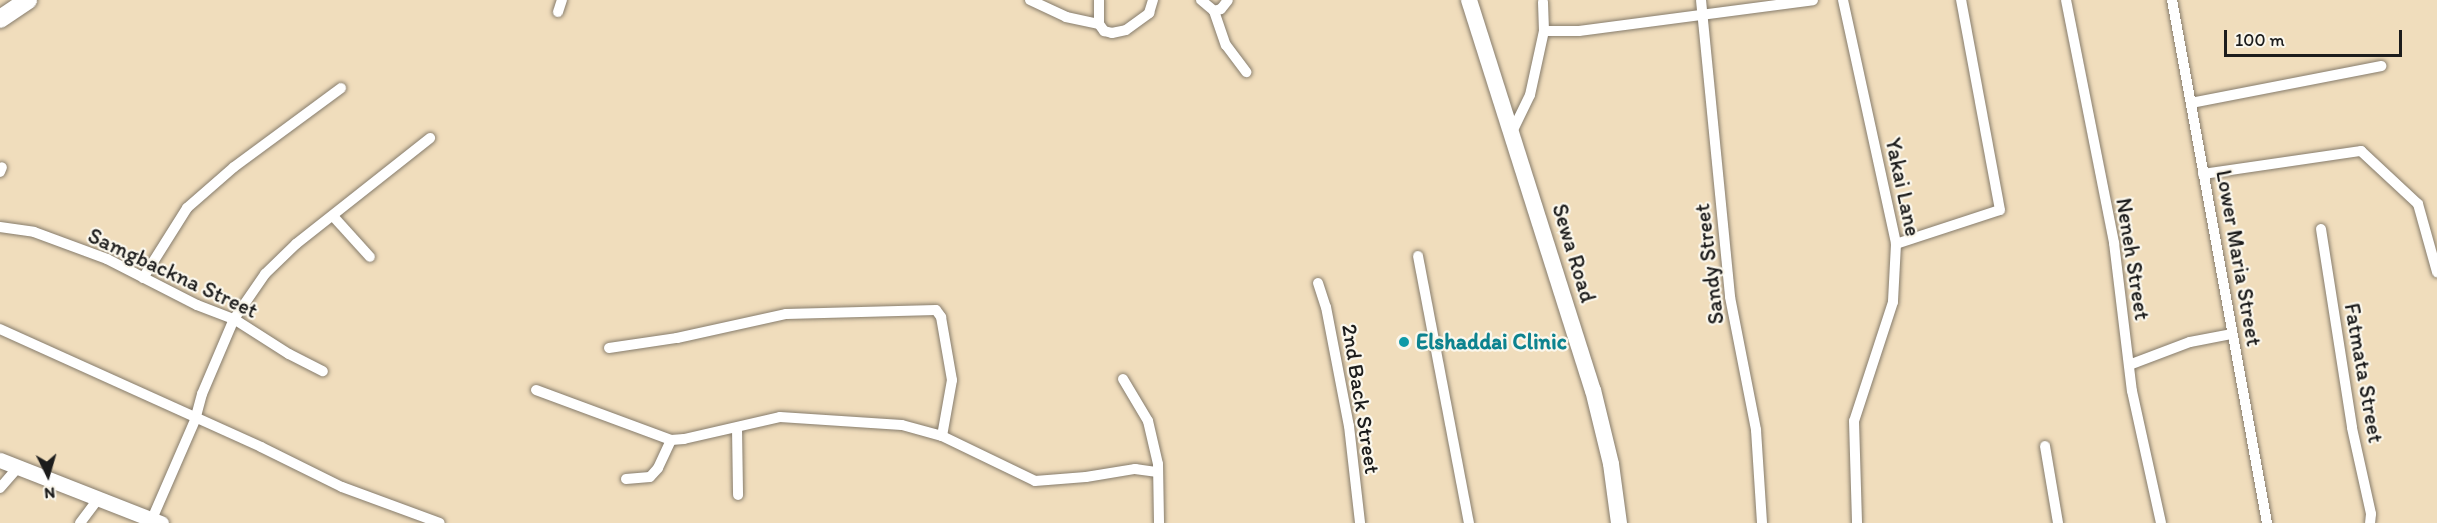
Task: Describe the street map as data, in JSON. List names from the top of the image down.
{
  "streets": {
    "main road": ["Sewa Road"],
    "street": [
      "Yakai Lane",
      "Lower Maria Street",
      "Neneh Street",
      "Sandy Street",
      "Samgbackna Street",
      "Fatmata Street",
      "2nd Back Street"
    ]
  },
  "places": ["Elshaddai Clinic"],
  "scale_bar": "100 m",
  "north": "bottom"
}
